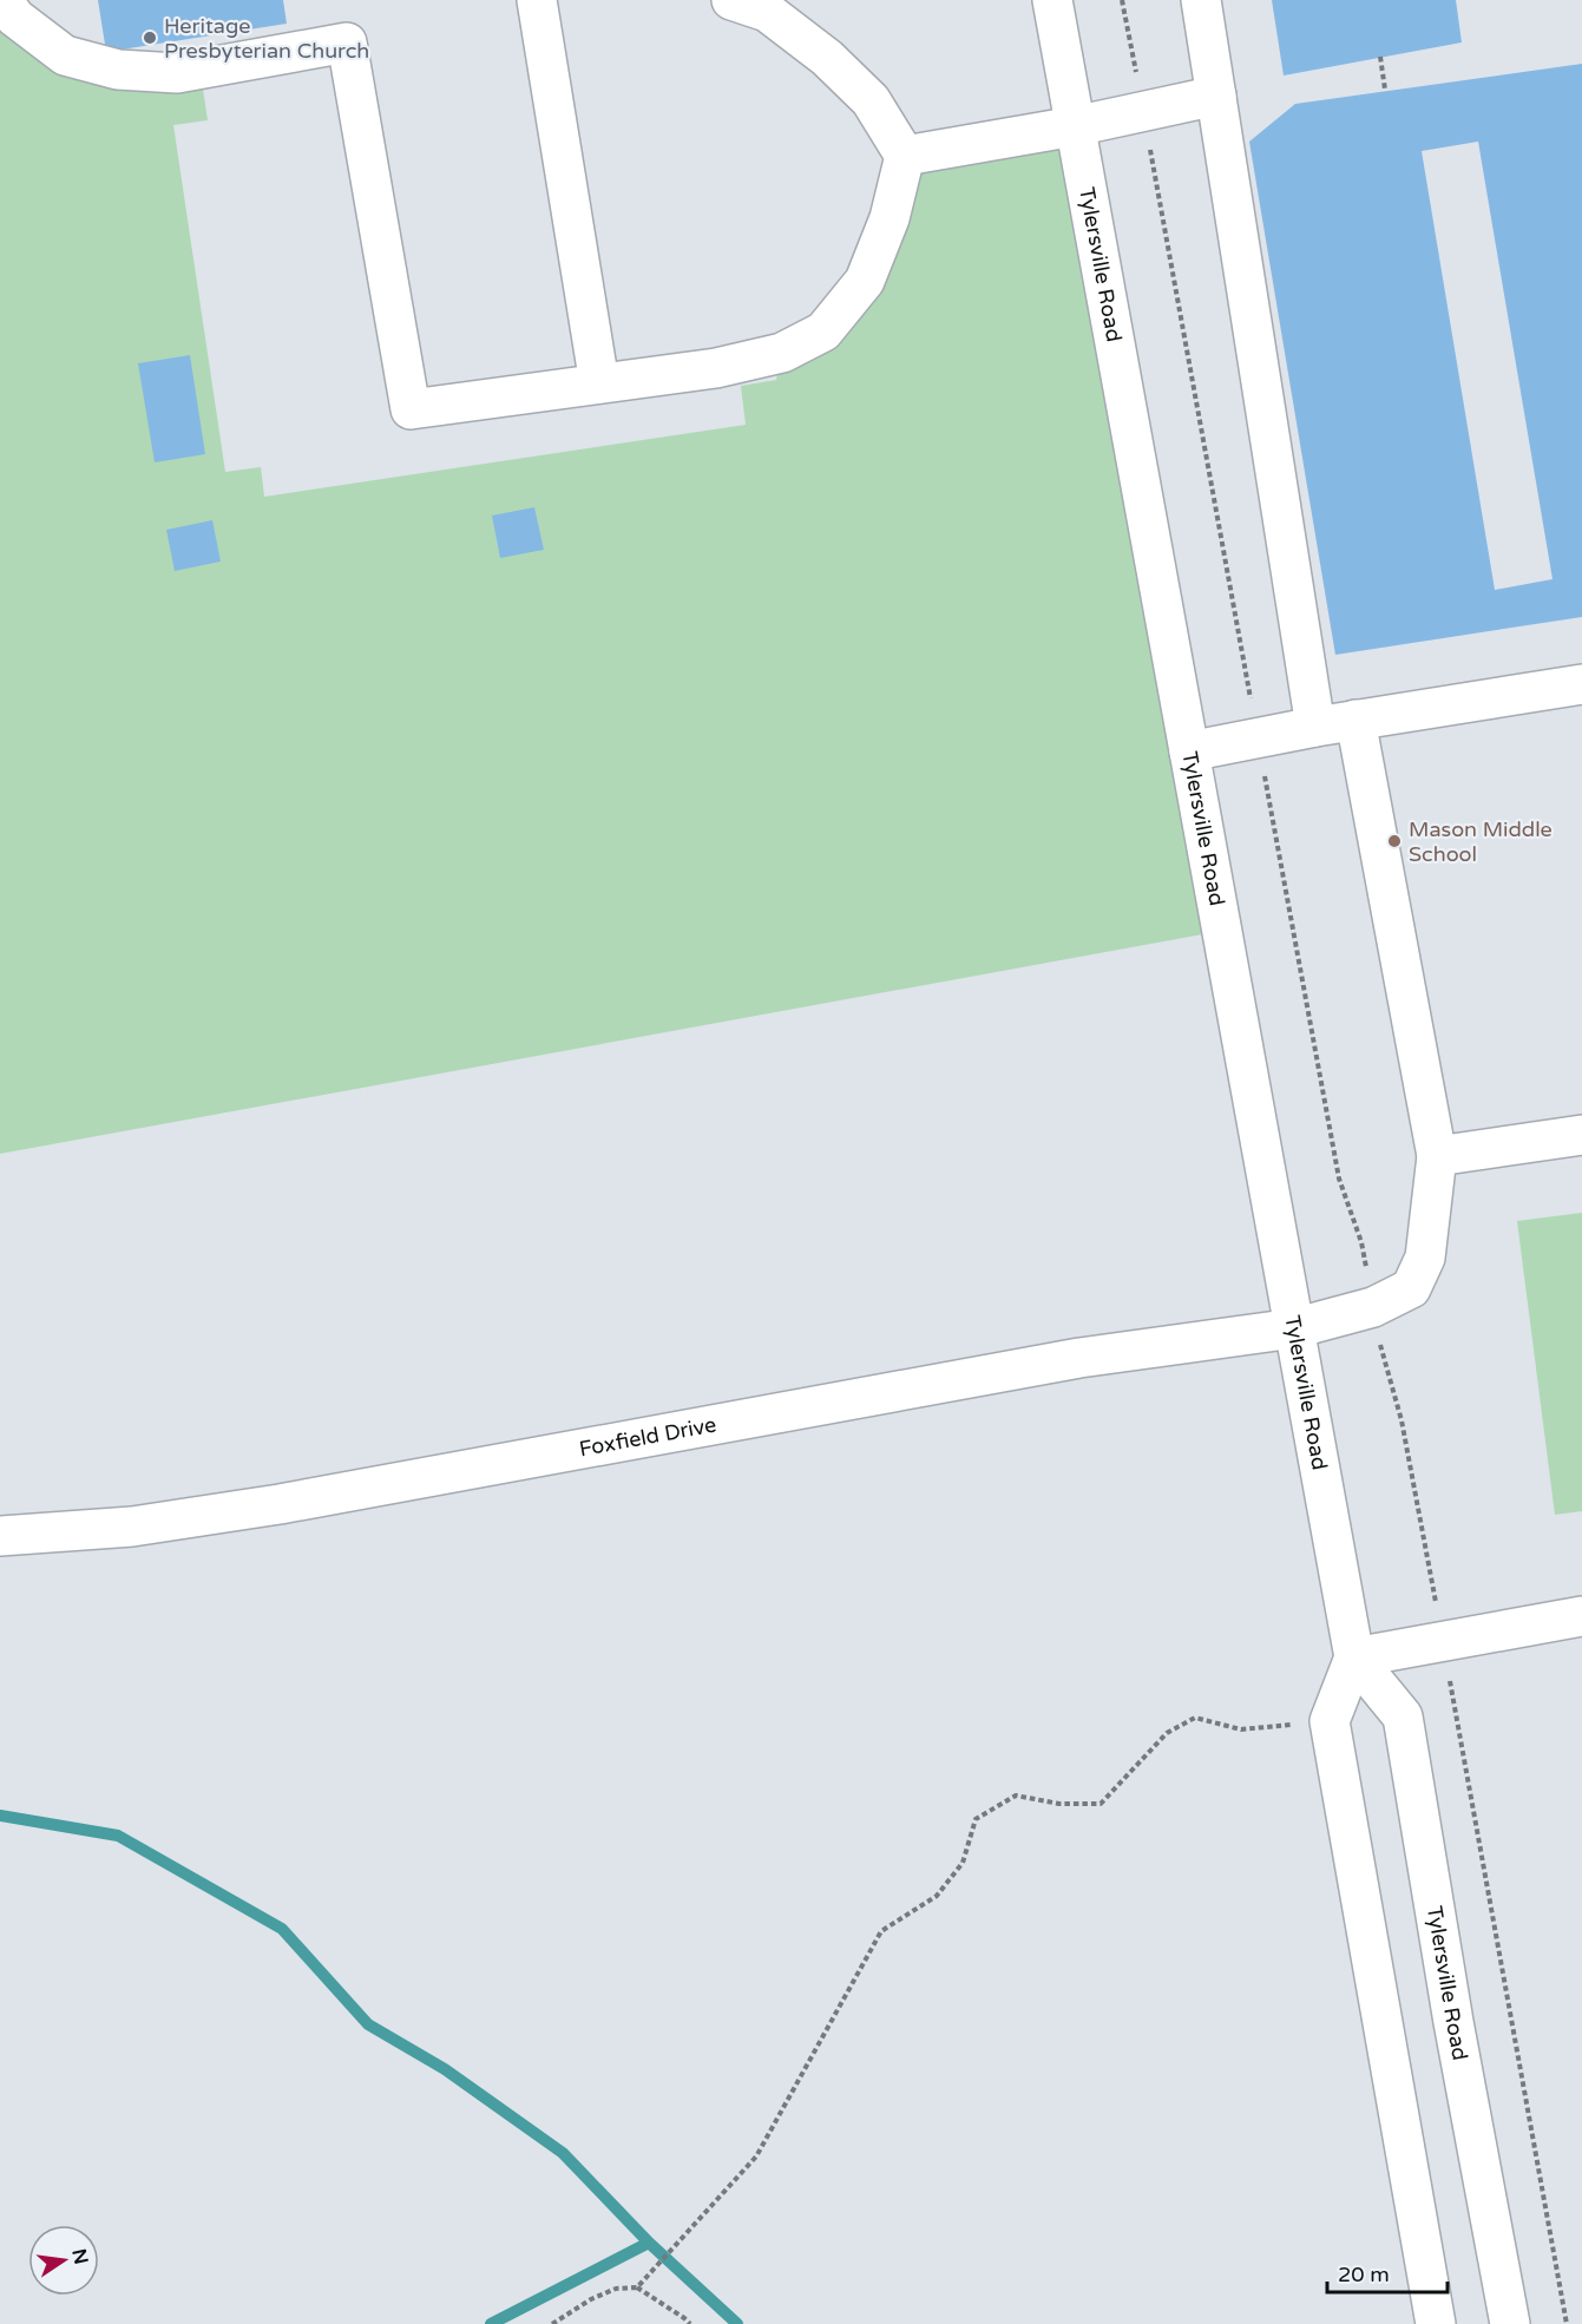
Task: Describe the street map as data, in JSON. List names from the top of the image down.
{
  "streets": {
    "main road": ["Tylersville Road", "Foxfield Drive"]
  },
  "crossings": [
    ["Tylersville Road", "Foxfield Drive"]
  ],
  "places": ["Heritage Presbyterian Church", "Mason Middle School"],
  "scale_bar": "20 m",
  "north": "right"
}
